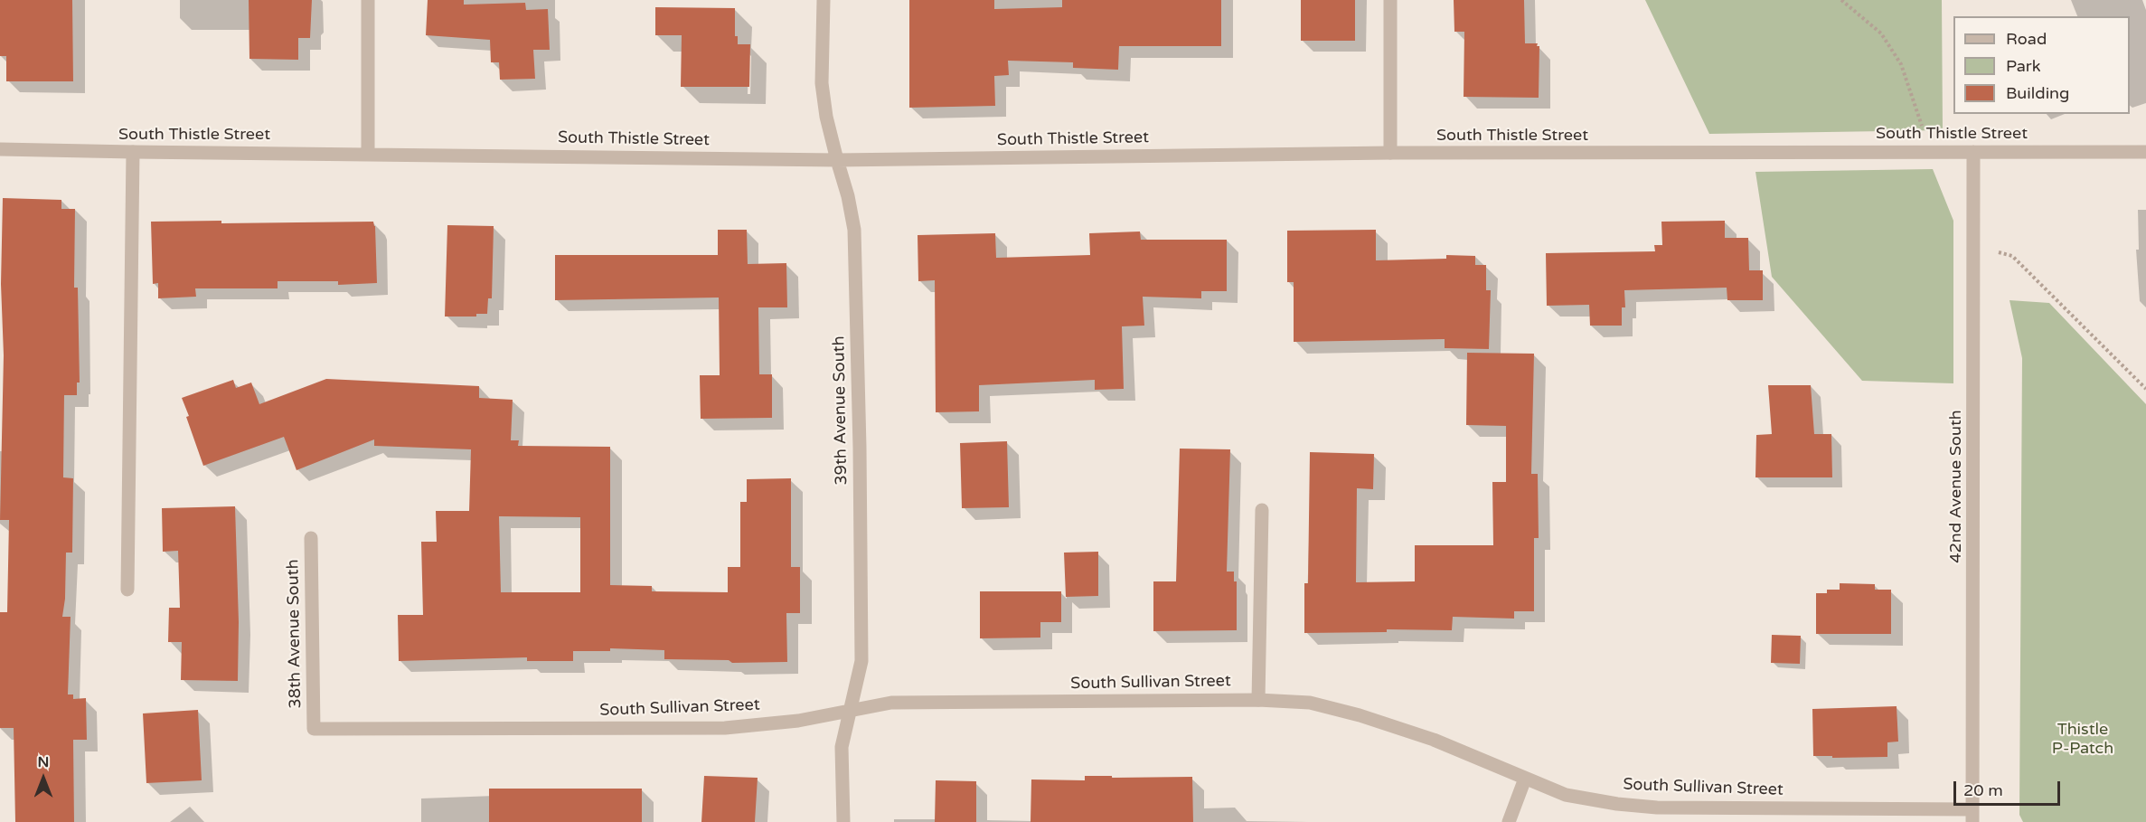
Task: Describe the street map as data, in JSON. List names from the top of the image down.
{
  "streets": {
    "street": [
      "South Thistle Street",
      "39th Avenue South",
      "42nd Avenue South",
      "38th Avenue South",
      "South Sullivan Street"
    ]
  },
  "crossings": [
    ["South Thistle Street", "39th Avenue South"],
    ["South Thistle Street", "42nd Avenue South"],
    ["39th Avenue South", "South Sullivan Street"],
    ["42nd Avenue South", "South Sullivan Street"],
    ["38th Avenue South", "South Sullivan Street"]
  ],
  "parks": ["Thistle P-Patch"],
  "legend": ["Road", "Park", "Building"],
  "scale_bar": "20 m",
  "north": "top"
}
